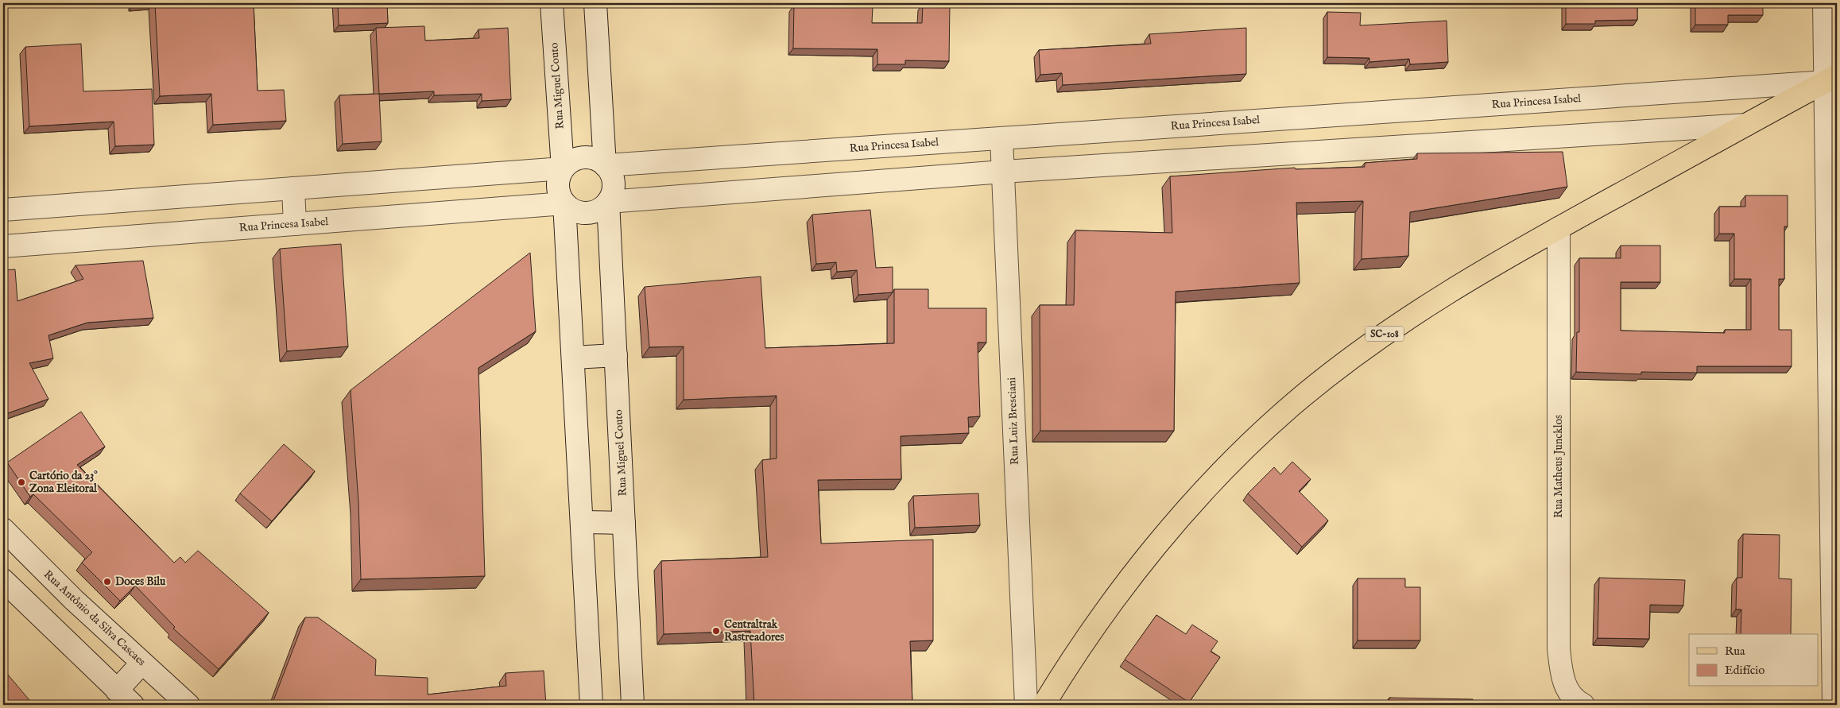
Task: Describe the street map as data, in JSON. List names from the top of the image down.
{
  "streets": {
    "main road": ["SC-108"],
    "street": [
      "Rua Miguel Couto",
      "Rua Princesa Isabel",
      "Rua Luiz Bresciani",
      "Rua Matheus Juncklos",
      "Rua Antônio da Silva Cascaes"
    ]
  },
  "crossings": [
    ["Rua Miguel Couto", "Rua Princesa Isabel"],
    ["Rua Princesa Isabel", "SC-108"],
    ["Rua Princesa Isabel", "Rua Luiz Bresciani"],
    ["SC-108", "Rua Matheus Juncklos"]
  ],
  "places": ["Cartório da 23° Zona Eleitoral", "Doces Bilu", "Centraltrak Rastreadores"],
  "legend": ["Rua", "Edifício"]
}
